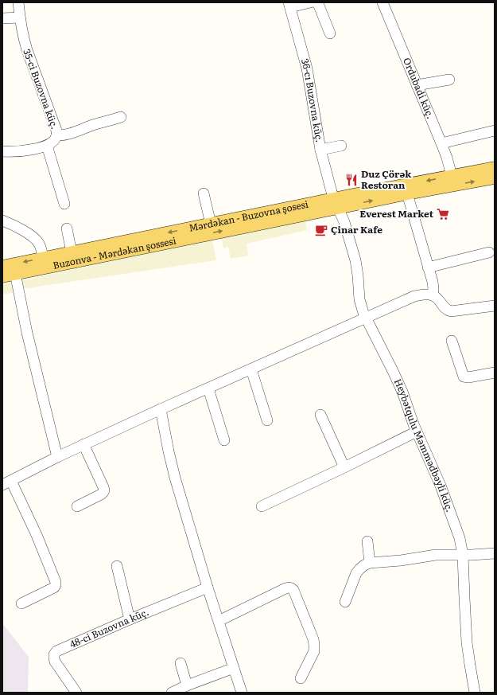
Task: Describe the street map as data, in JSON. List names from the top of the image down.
{
  "streets": {
    "main road": ["Mərdəkan - Buzovna şosesi", "Buzonva - Mərdəkan şossesi"],
    "street": [
      "Ordubadi küç.",
      "35-ci Buzovna küç.",
      "36-cı Buzovna küç.",
      "Heybətqulu Məmmədbəyli küç.",
      "48-ci Buzovna küç."
    ]
  },
  "crossings": [
    ["Ordubadi küç.", "Mərdəkan - Buzovna şosesi"],
    ["36-cı Buzovna küç.", "Mərdəkan - Buzovna şosesi"],
    ["36-cı Buzovna küç.", "Buzonva - Mərdəkan şossesi"],
    ["36-cı Buzovna küç.", "Heybətqulu Məmmədbəyli küç."],
    ["Mərdəkan - Buzovna şosesi", "Buzonva - Mərdəkan şossesi"],
    ["Mərdəkan - Buzovna şosesi", "Heybətqulu Məmmədbəyli küç."],
    ["Buzonva - Mərdəkan şossesi", "Heybətqulu Məmmədbəyli küç."]
  ],
  "one_way": ["Buzonva - Mərdəkan şossesi"],
  "places": {
    "restaurant": ["Duz Çörək Restoran"],
    "supermarket": ["Everest Market"],
    "cafe": ["Çinar Kafe"]
  }
}
